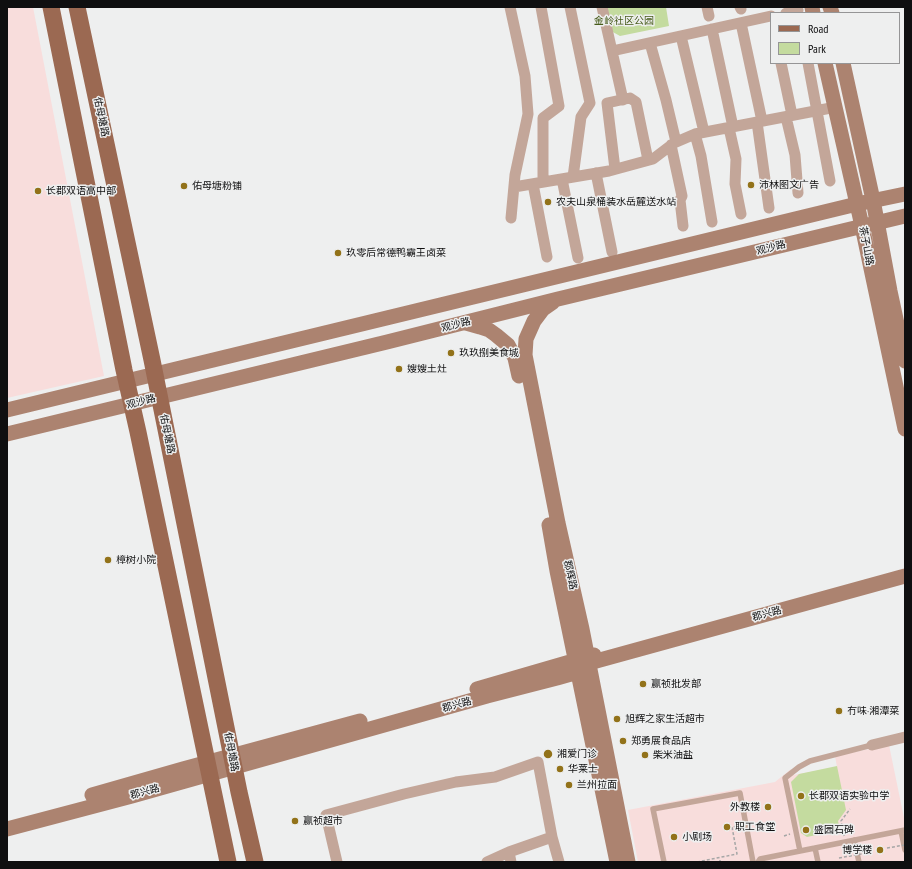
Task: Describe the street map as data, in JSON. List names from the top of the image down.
{
  "streets": {
    "main road": [
      "佑母塘路",
      "茶子山路",
      "观沙路",
      "郡辉路",
      "郡兴路"
    ]
  },
  "crossings": [
    ["佑母塘路", "观沙路"],
    ["佑母塘路", "郡兴路"],
    ["茶子山路", "观沙路"],
    ["观沙路", "郡辉路"],
    ["郡辉路", "郡兴路"]
  ],
  "parks": ["金岭社区公园"],
  "places": [
    "沛林图文广告",
    "佑母塘粉铺",
    "长郡双语高中部",
    "农夫山泉桶装水岳麓送水站",
    "玖零后常德鸭霸王卤菜",
    "玖玖捌美食城",
    "嫂嫂土灶",
    "樟树小院",
    "赢祯批发部",
    "冇味·湘潭菜",
    "旭辉之家生活超市",
    "郑勇展食品店",
    "湘爱门诊",
    "柴米油盐",
    "华莱士",
    "兰州拉面",
    "长郡双语实验中学",
    "外教楼",
    "赢祯超市",
    "职工食堂",
    "盛园石碑",
    "小剧场",
    "博学楼"
  ],
  "legend": ["Road", "Park"]
}
